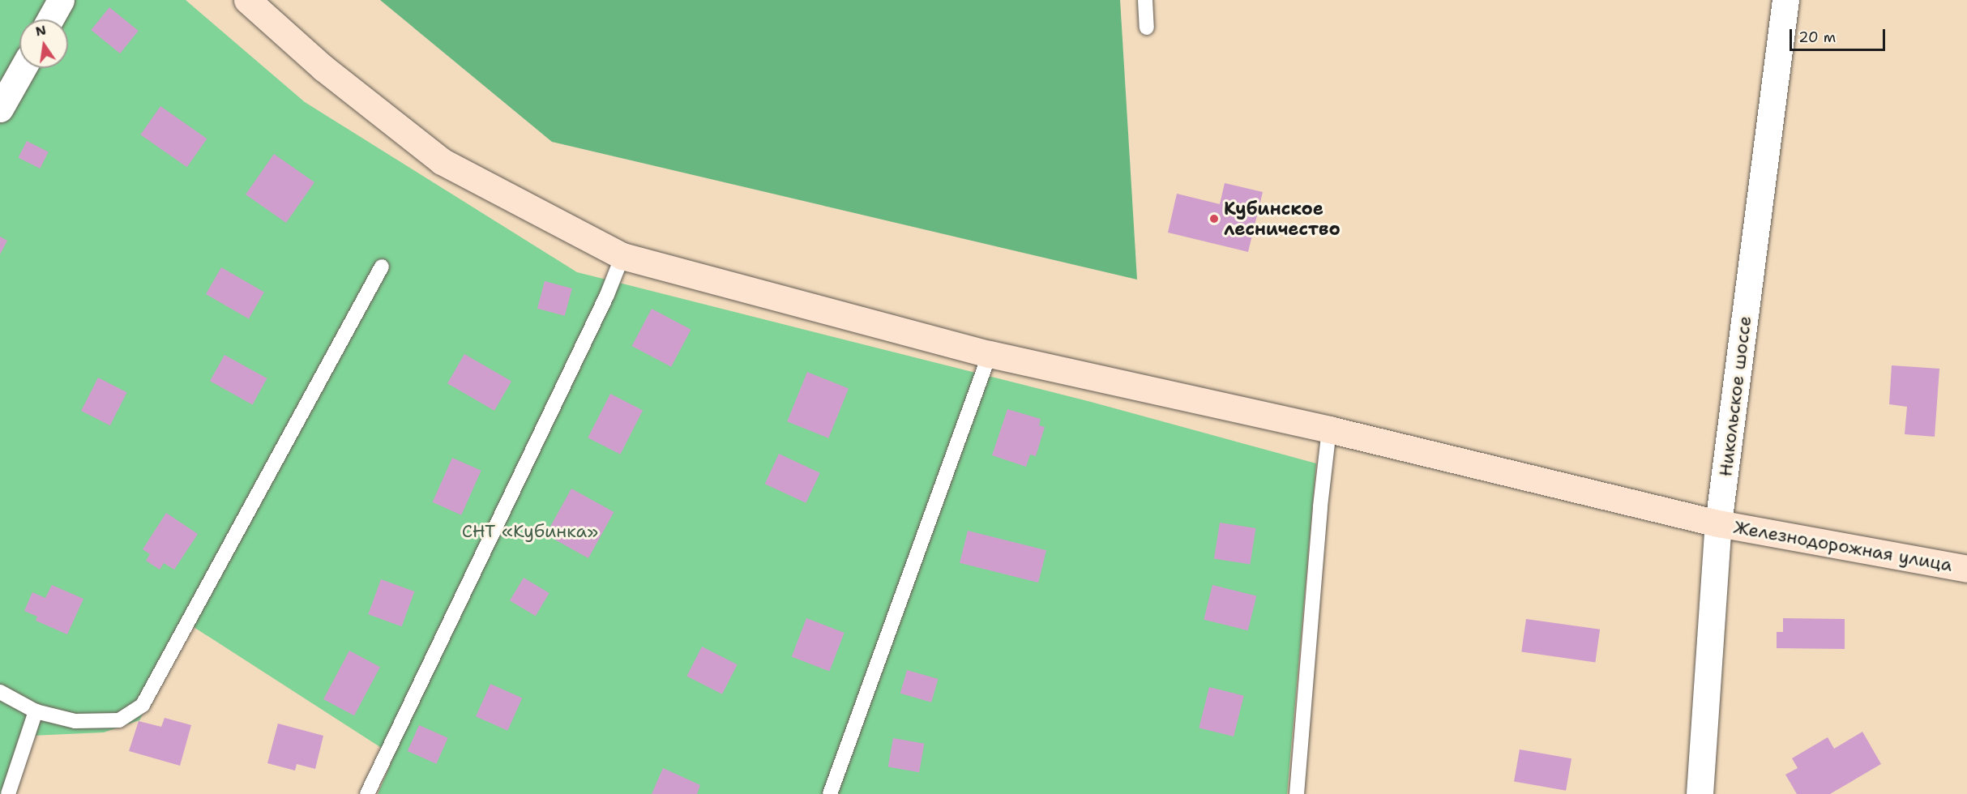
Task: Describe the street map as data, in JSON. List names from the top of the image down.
{
  "streets": {
    "street": ["Никольское шоссе", "Железнодорожная улица"]
  },
  "crossings": [
    ["Никольское шоссе", "Железнодорожная улица"]
  ],
  "parks": ["СНТ «Кубинка»"],
  "places": ["Кубинское лесничество"],
  "scale_bar": "20 m",
  "north": "top"
}
